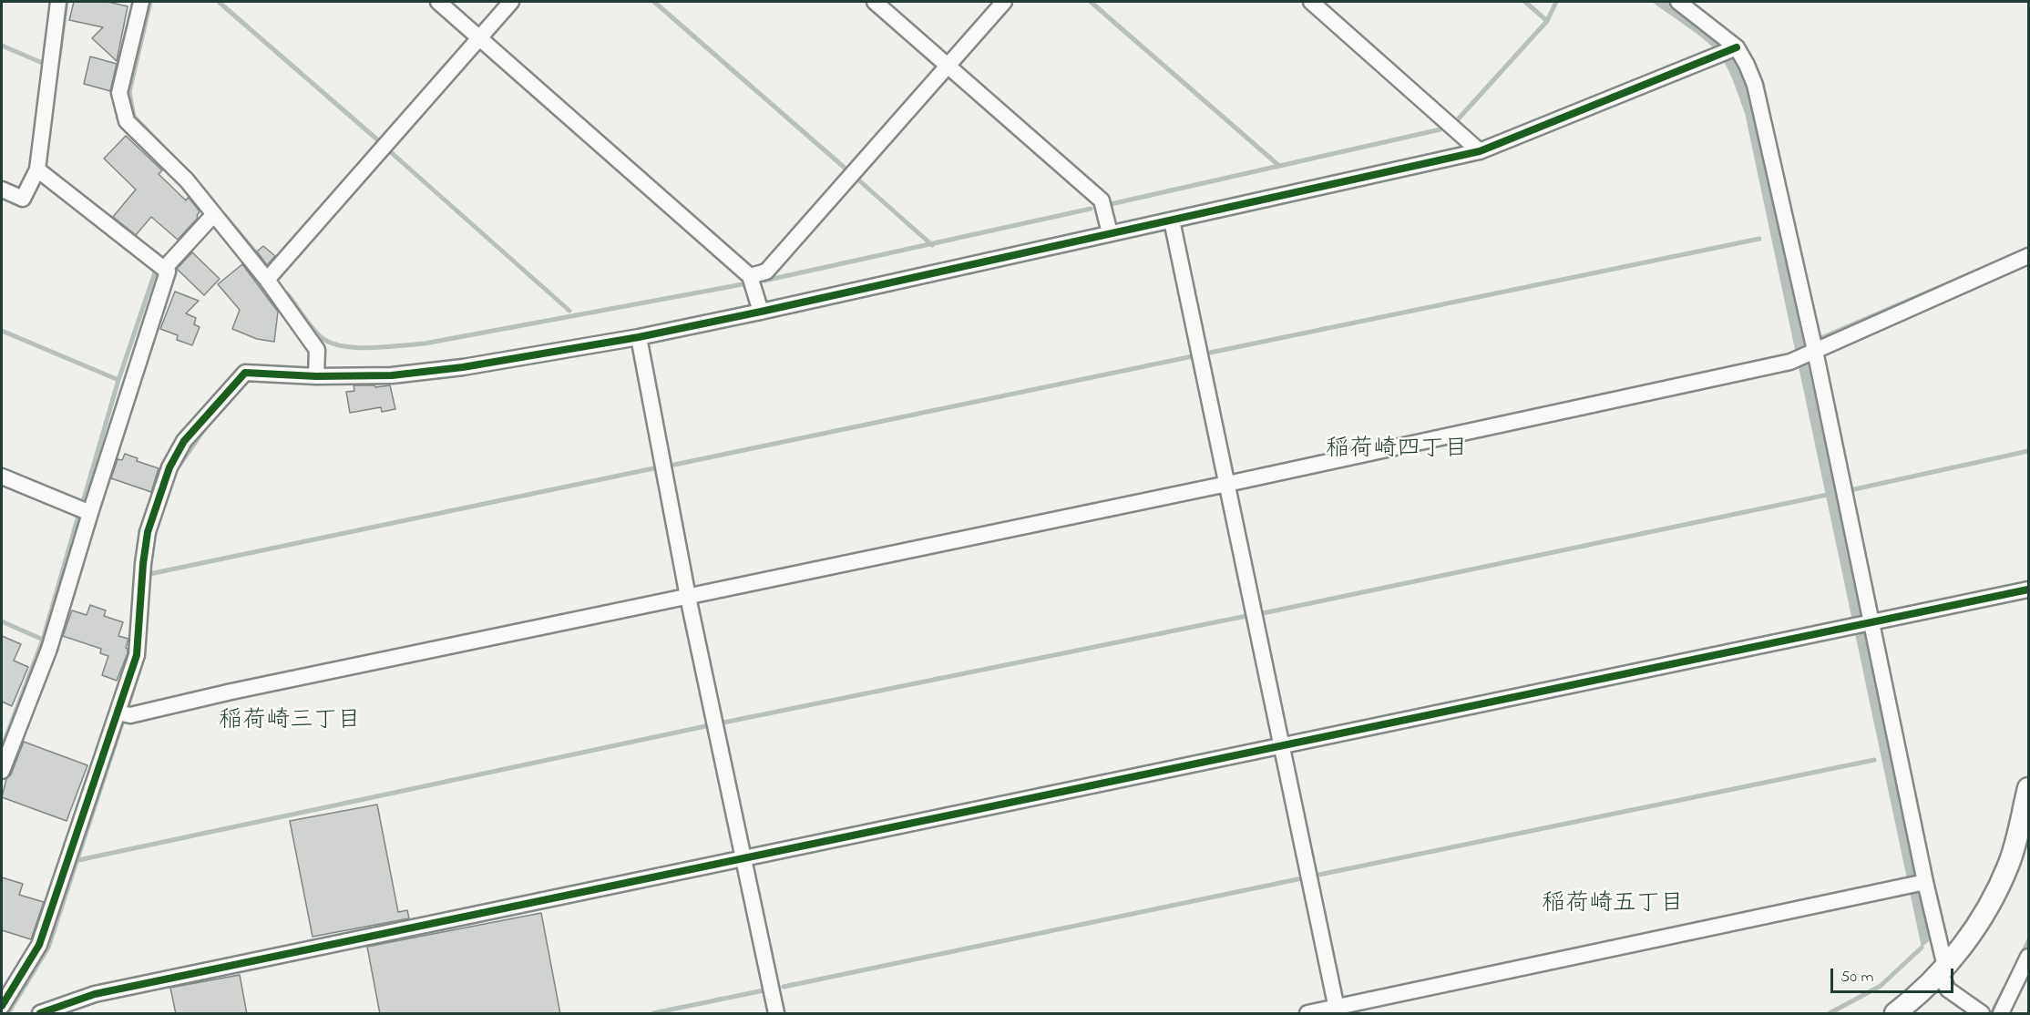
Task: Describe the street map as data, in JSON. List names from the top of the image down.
{
  "districts": ["稲荷崎四丁目", "稲荷崎三丁目", "稲荷崎五丁目"],
  "scale_bar": "50 m"
}
